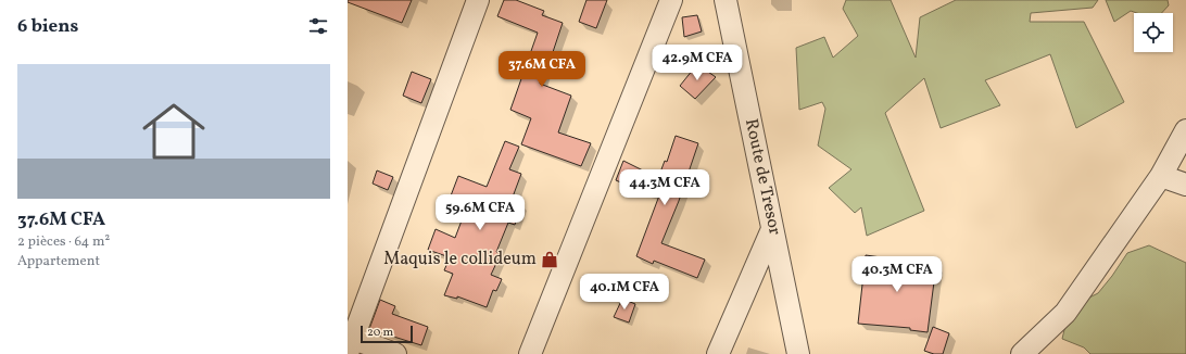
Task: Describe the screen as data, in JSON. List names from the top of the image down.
{
  "streets": {
    "street": ["Route de Tresor"]
  },
  "places": {
    "shop": ["Maquis le collideum"]
  },
  "scale_bar": "20 m",
  "page": {
    "heading": "6 biens",
    "price": [
      "42.9M CFA",
      "37.6M CFA",
      "44.3M CFA",
      "59.6M CFA",
      "40.3M CFA",
      "40.1M CFA"
    ],
    "list": [
      {
        "name": "37.6M CFA",
        "note": "2 pièces · 64 m² · Appartement"
      }
    ],
    "scale": "20 m"
  }
}
